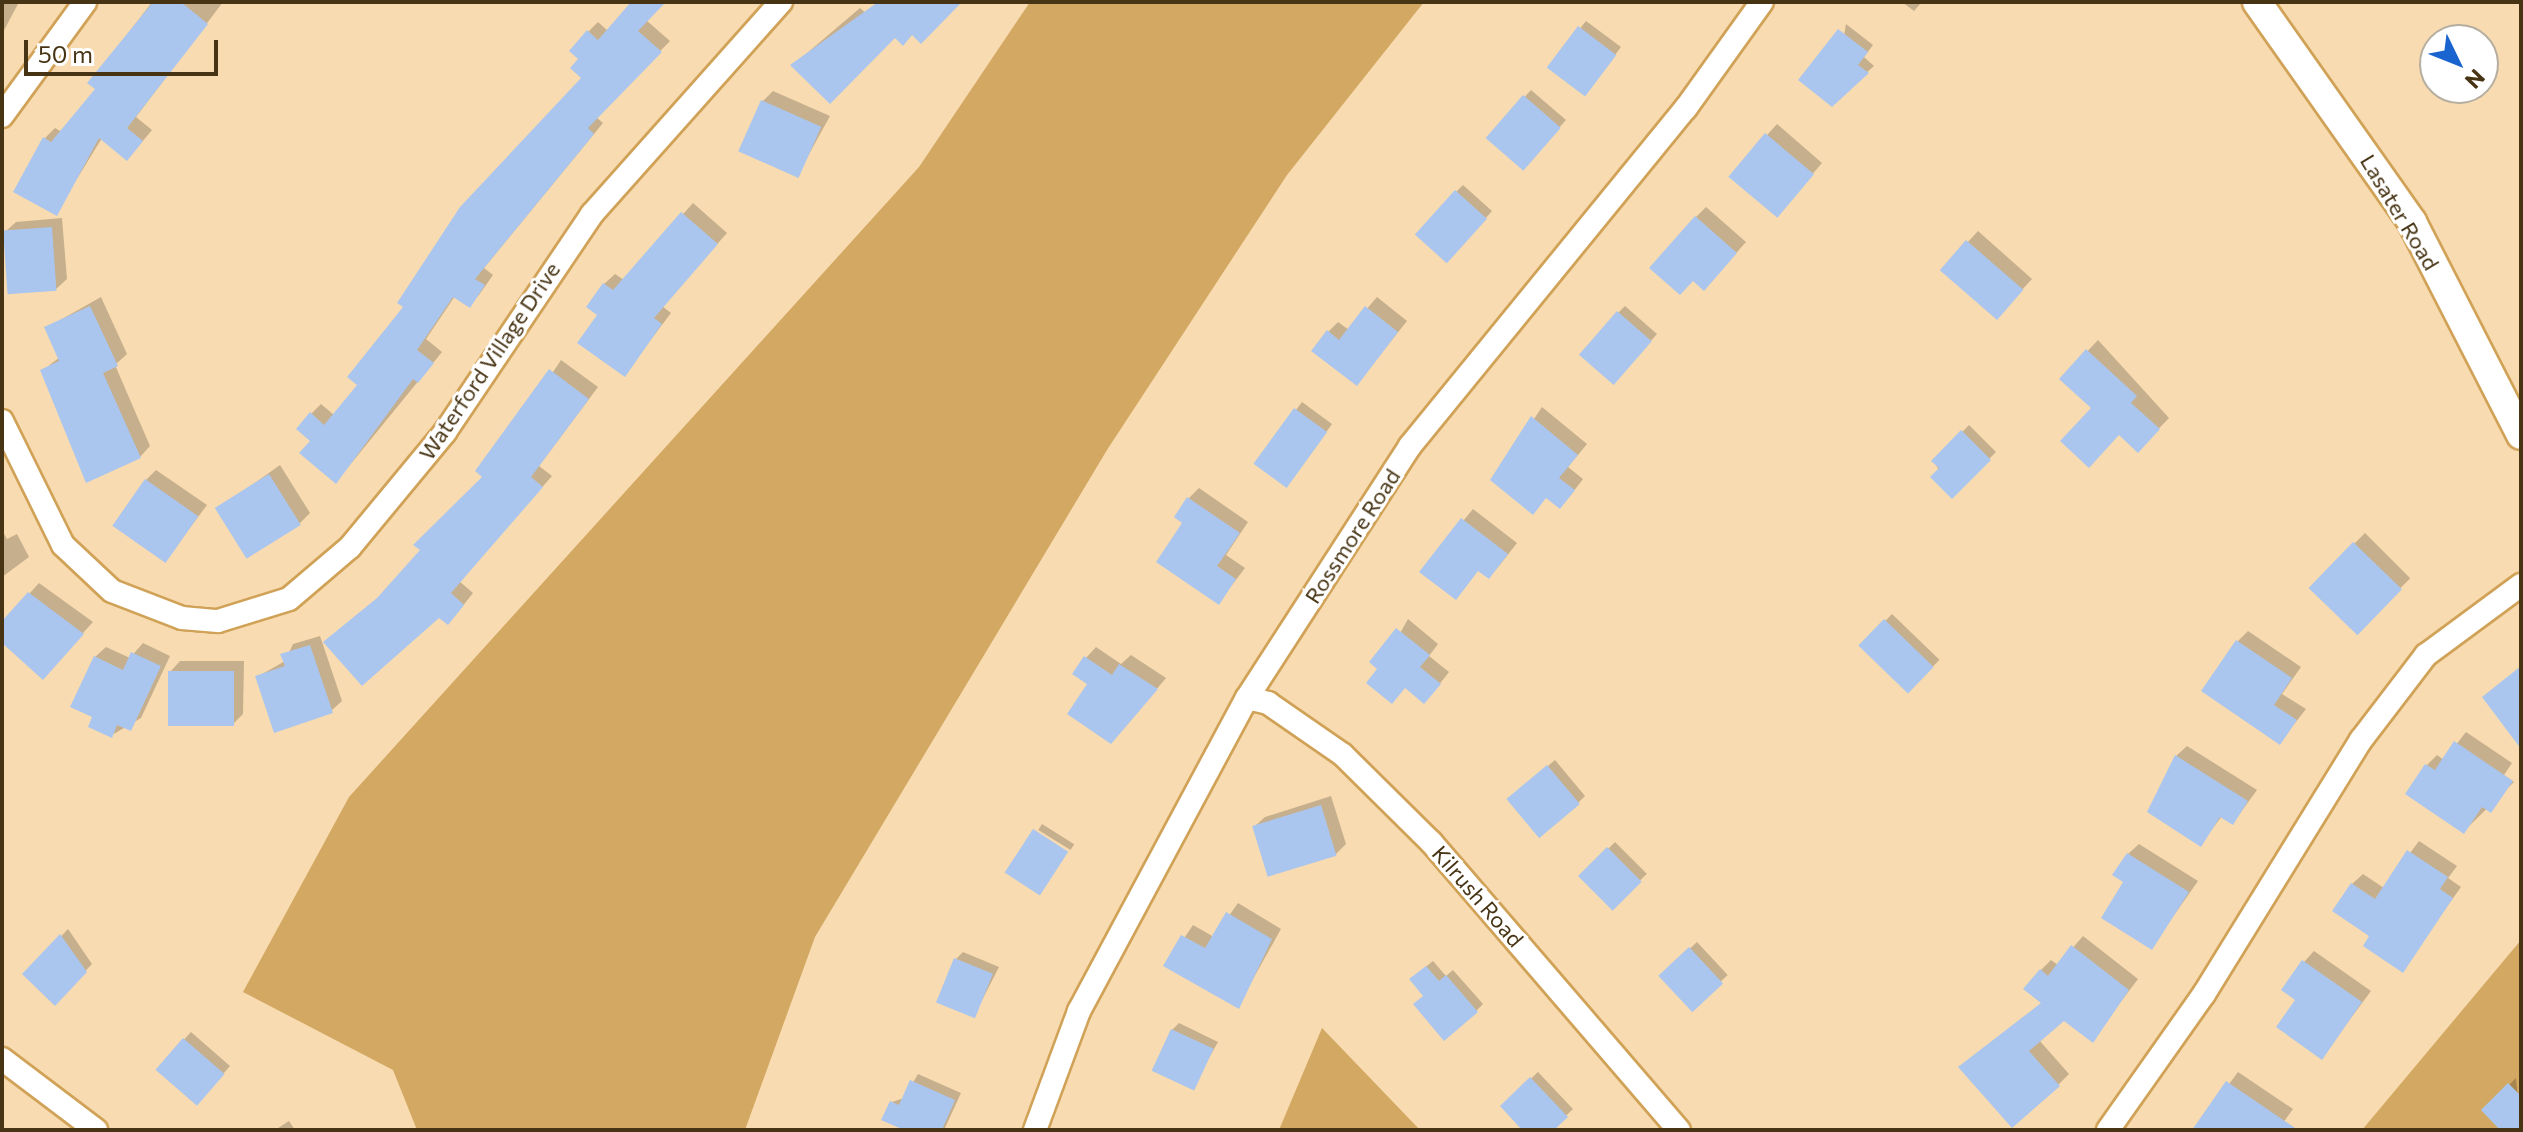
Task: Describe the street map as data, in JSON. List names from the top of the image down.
{
  "streets": {
    "street": [
      "Lasater Road",
      "Waterford Village Drive",
      "Rossmore Road",
      "Kilrush Road"
    ]
  },
  "crossings": [
    ["Rossmore Road", "Kilrush Road"]
  ],
  "scale_bar": "50 m",
  "north": "bottom right"
}
